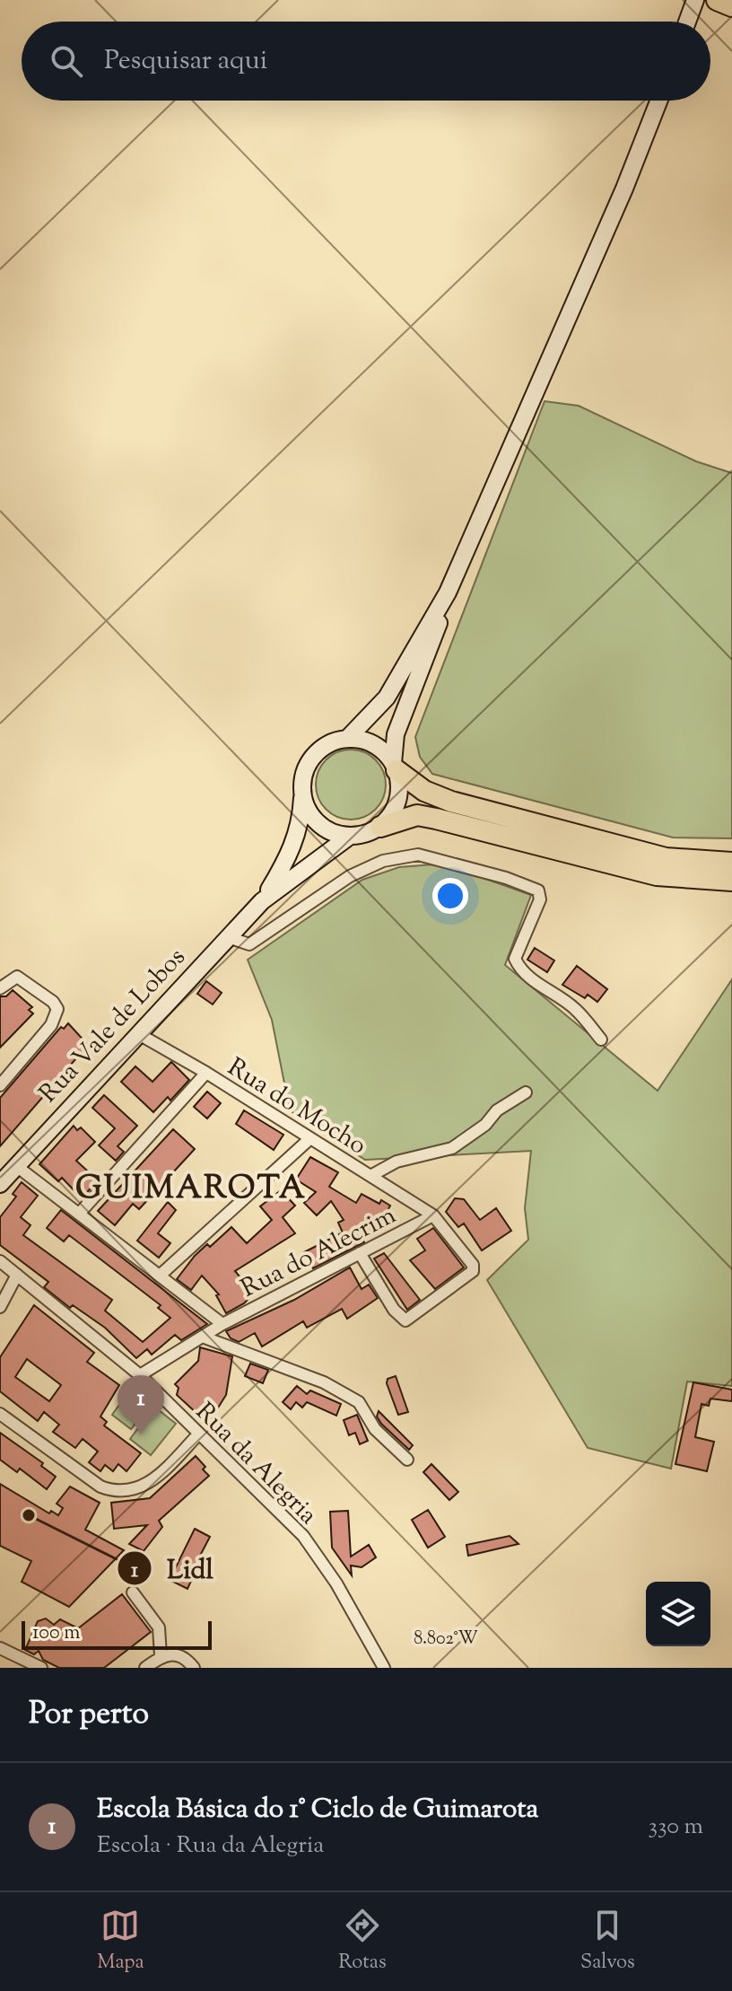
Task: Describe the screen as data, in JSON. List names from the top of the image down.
{
  "streets": {
    "main road": ["Rua Vale de Lobos"],
    "street": ["Rua do Mocho", "Rua do Alecrim", "Rua da Alegria"]
  },
  "crossings": [
    ["Rua Vale de Lobos", "Rua do Mocho"],
    ["Rua do Mocho", "Rua do Alecrim"],
    ["Rua do Alecrim", "Rua da Alegria"]
  ],
  "districts": ["GUIMAROTA"],
  "places": ["Lidl"],
  "scale_bar": "100 m",
  "page": {
    "search": "Pesquisar aqui",
    "pins": "1",
    "scale": "100 m",
    "heading": "Por perto",
    "list": [
      {
        "mark": "1",
        "name": "Escola Básica do 1° Ciclo de Guimarota",
        "note": "Escola · Rua da Alegria",
        "value": "330 m"
      }
    ],
    "nav": ["Mapa", "Rotas", "Salvos"]
  },
  "coordinates": ["8.802°W"]
}
